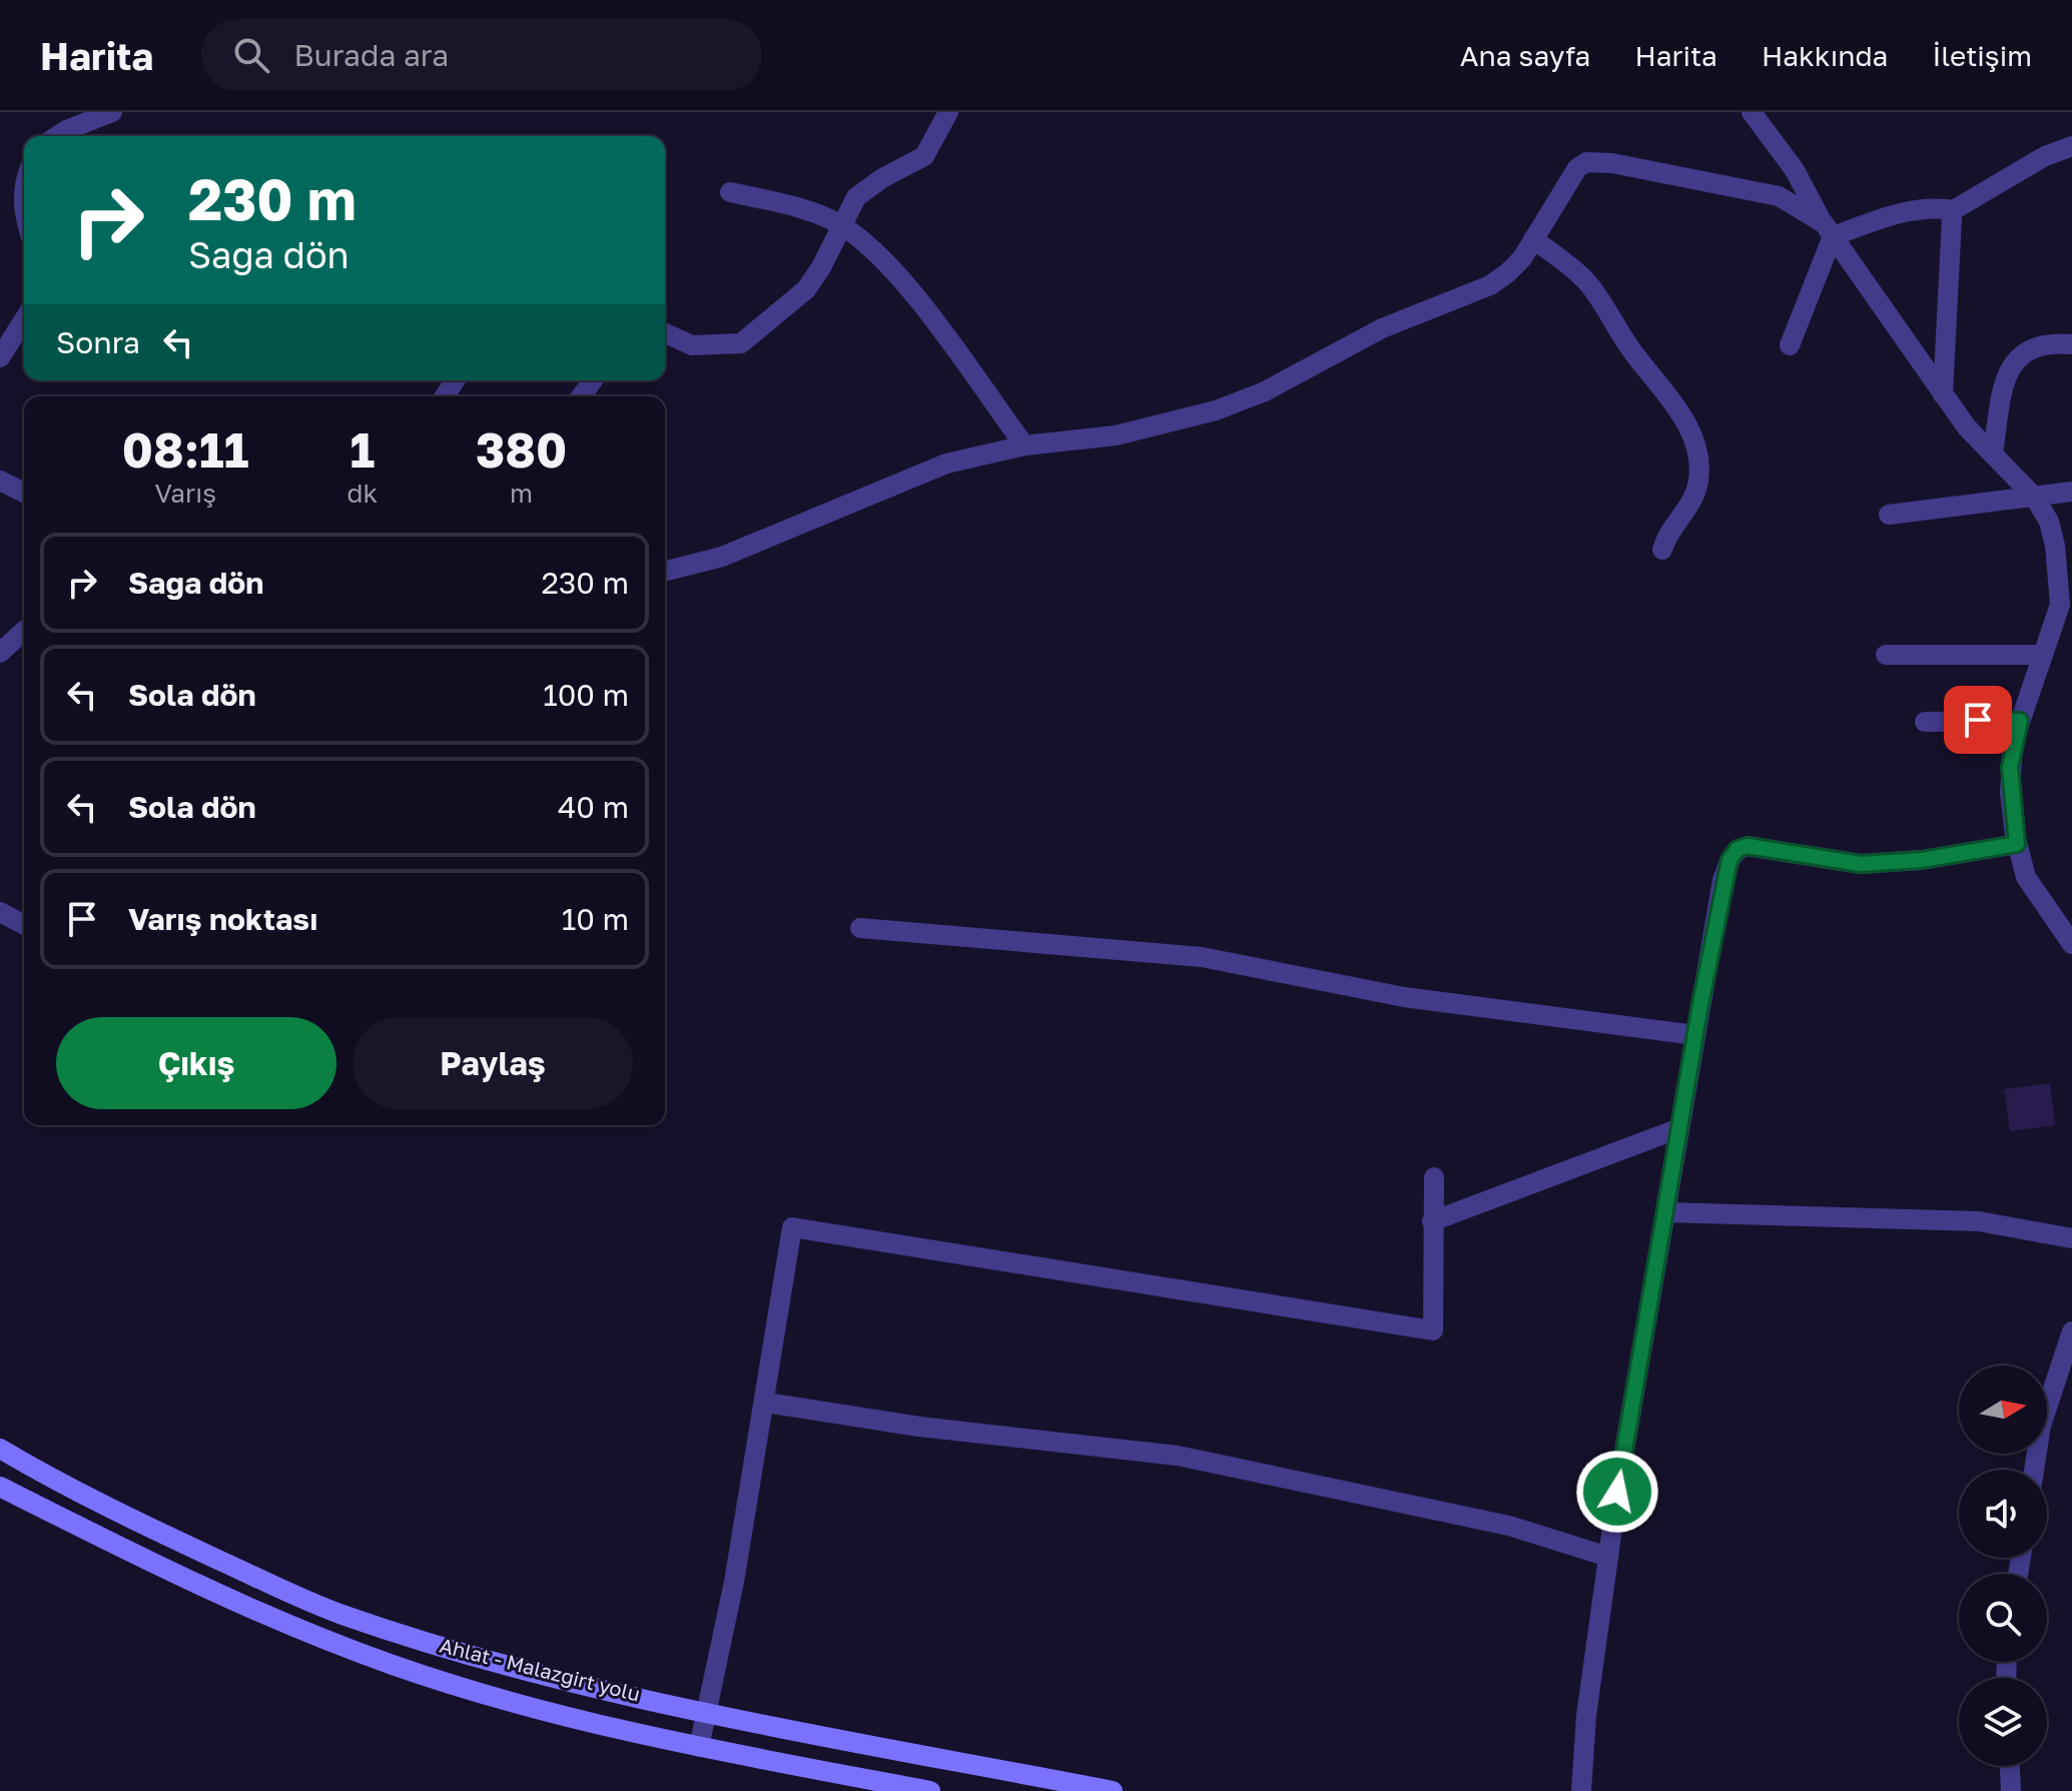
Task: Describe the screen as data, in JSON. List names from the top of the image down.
{
  "streets": {
    "main road": ["Ahlat - Malazgirt yolu"]
  },
  "north": "right",
  "page": {
    "header": "Harita",
    "search": "Burada ara",
    "nav": [
      "Ana sayfa",
      "Harita",
      "Hakkında",
      "İletişim"
    ],
    "turn": ["230 m", "Sağa dön"],
    "then": "Sonra",
    "eta": [
      "08:11",
      "Varış",
      "1",
      "dk",
      "380",
      "m"
    ],
    "list": [
      {
        "name": "Sağa dön",
        "value": "230 m"
      },
      {
        "name": "Sola dön",
        "value": "100 m"
      },
      {
        "name": "Sola dön",
        "value": "40 m"
      },
      {
        "name": "Varış noktası",
        "value": "10 m"
      }
    ],
    "buttons": ["Çıkış", "Paylaş"]
  }
}
